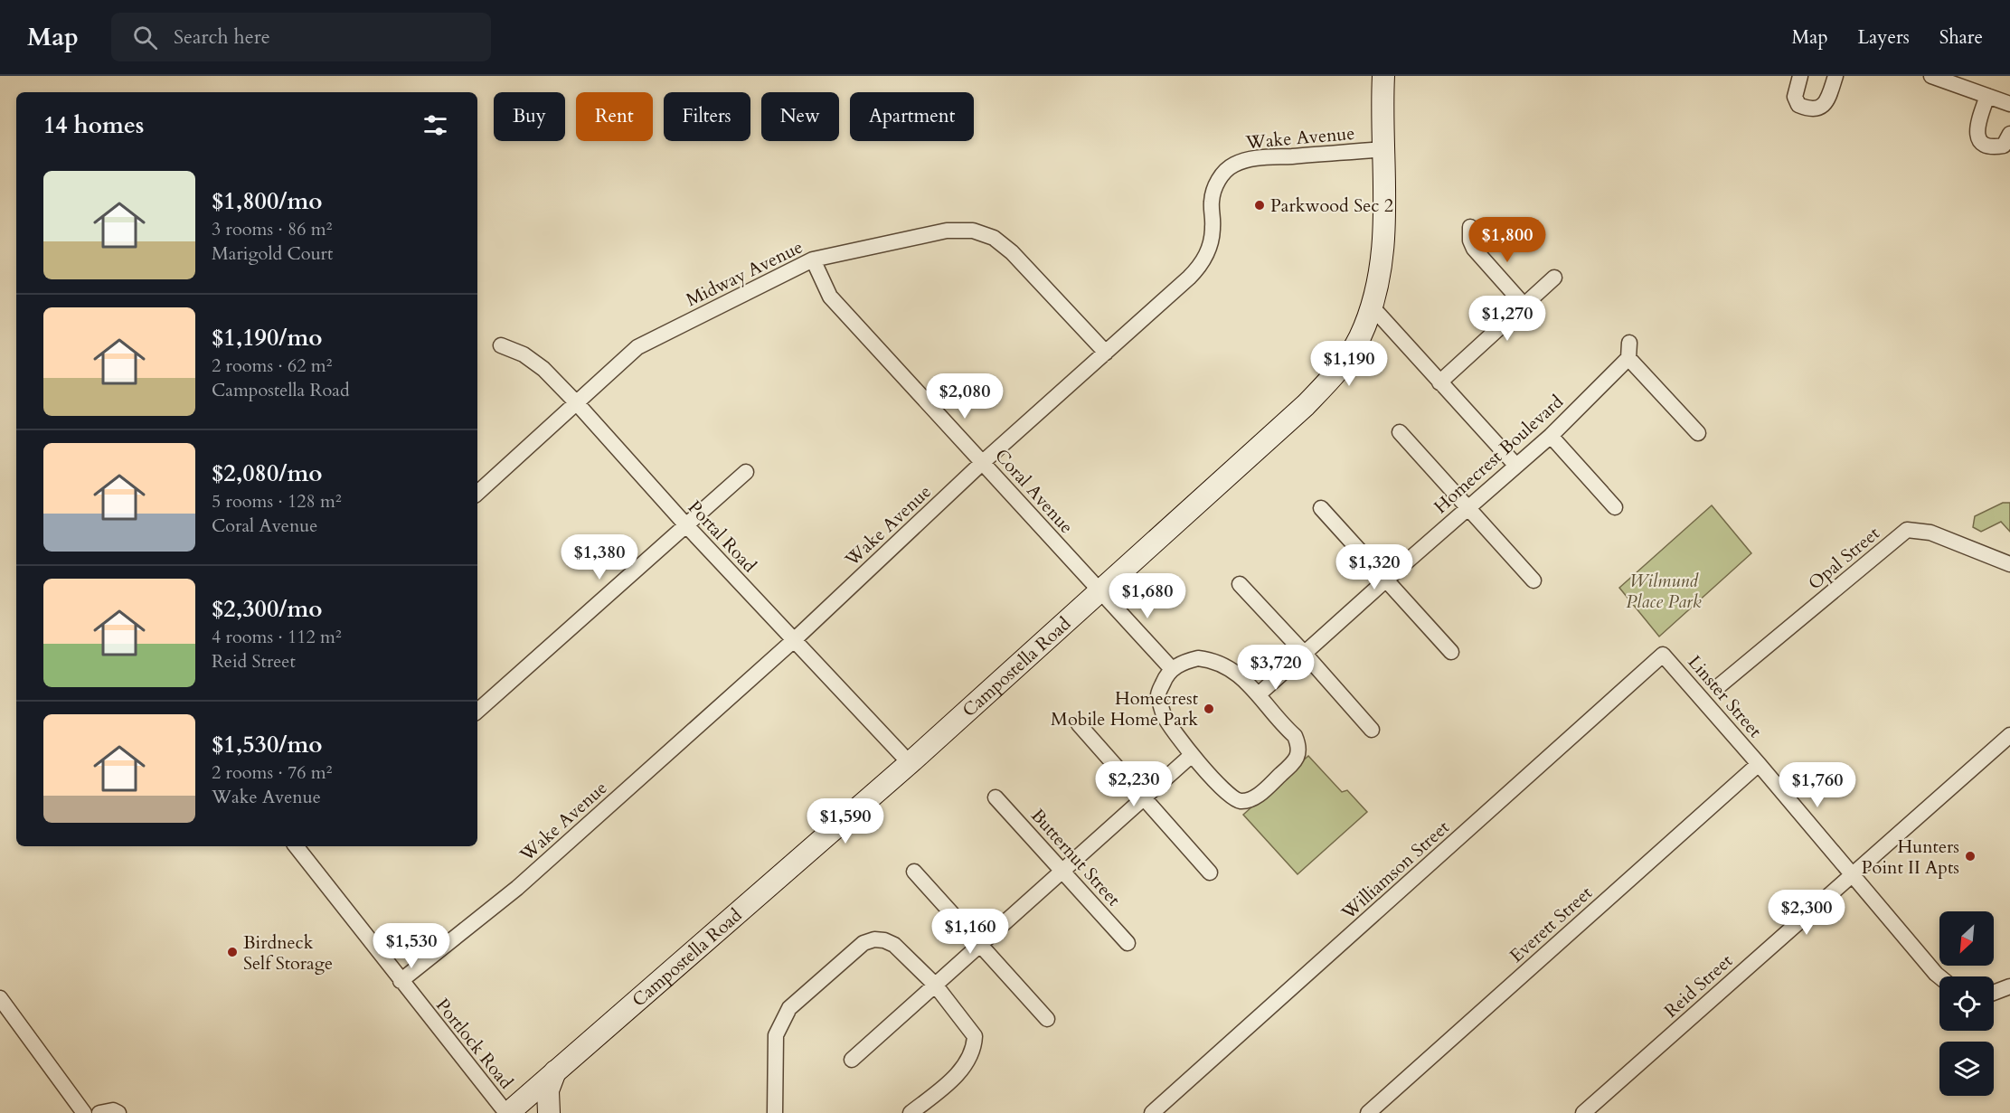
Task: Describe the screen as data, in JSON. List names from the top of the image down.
{
  "streets": {
    "main road": ["Campostella Road"],
    "street": [
      "Wake Avenue",
      "Midway Avenue",
      "Homecrest Boulevard",
      "Coral Avenue",
      "Portal Road",
      "Opal Street",
      "Linster Street",
      "Butternut Street",
      "Williamson Street",
      "Everett Street",
      "Reid Street",
      "Portlock Road"
    ]
  },
  "crossings": [
    ["Wake Avenue", "Midway Avenue"],
    ["Wake Avenue", "Coral Avenue"],
    ["Wake Avenue", "Portal Road"],
    ["Wake Avenue", "Campostella Road"],
    ["Wake Avenue", "Portlock Road"],
    ["Midway Avenue", "Coral Avenue"],
    ["Midway Avenue", "Portal Road"],
    ["Homecrest Boulevard", "Coral Avenue"],
    ["Coral Avenue", "Campostella Road"],
    ["Portal Road", "Campostella Road"],
    ["Campostella Road", "Portlock Road"],
    ["Linster Street", "Williamson Street"],
    ["Linster Street", "Everett Street"],
    ["Linster Street", "Reid Street"]
  ],
  "parks": ["Wilmund Place Park"],
  "places": [
    "Parkwood Sec 2",
    "Homecrest Mobile Home Park",
    "Hunters Point II Apts",
    "Birdneck Self Storage"
  ],
  "north": "bottom left",
  "page": {
    "header": "Map",
    "search": "Search here",
    "nav": ["Map", "Layers", "Share"],
    "chip": [
      "Buy",
      "Rent",
      "Filters",
      "New",
      "Apartment"
    ],
    "heading": "14 homes",
    "list": [
      {
        "name": "$1,800/mo",
        "note": "3 rooms · 86 m² · Marigold Court"
      },
      {
        "name": "$1,190/mo",
        "note": "2 rooms · 62 m² · Campostella Road"
      },
      {
        "name": "$2,080/mo",
        "note": "5 rooms · 128 m² · Coral Avenue"
      },
      {
        "name": "$2,300/mo",
        "note": "4 rooms · 112 m² · Reid Street"
      },
      {
        "name": "$1,530/mo",
        "note": "2 rooms · 76 m² · Wake Avenue"
      }
    ],
    "price": [
      "$1,800",
      "$1,270",
      "$1,190",
      "$2,080",
      "$1,380",
      "$1,320",
      "$1,680",
      "$3,720",
      "$2,230",
      "$1,760",
      "$1,590",
      "$2,300",
      "$1,160",
      "$1,530"
    ]
  }
}
